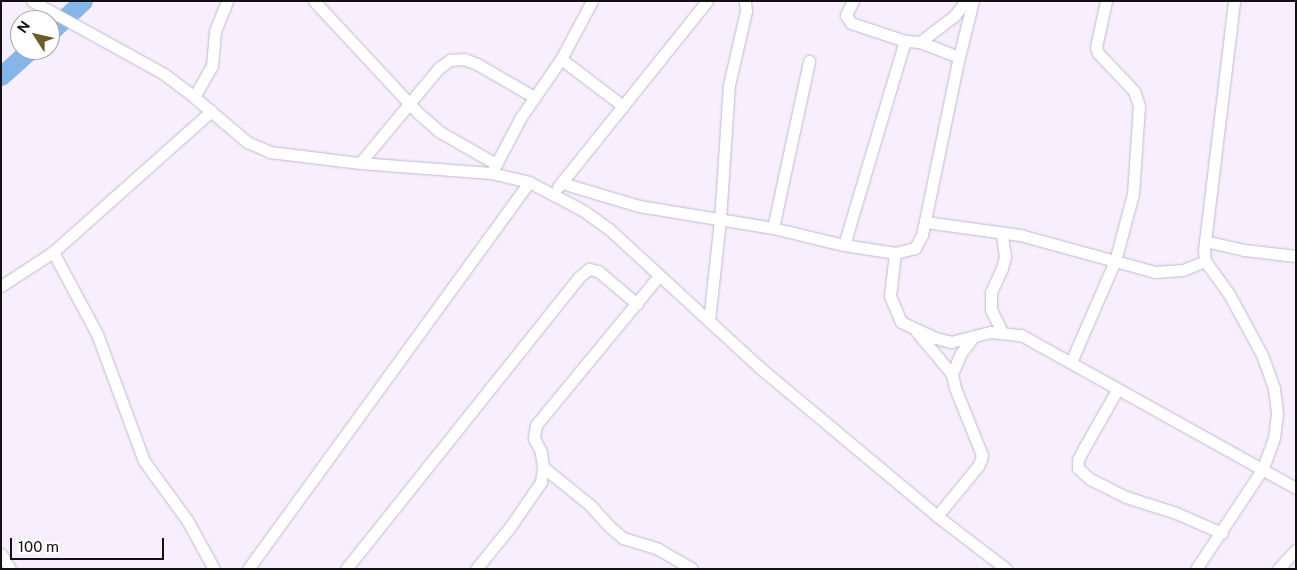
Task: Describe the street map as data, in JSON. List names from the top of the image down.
{
  "scale_bar": "100 m",
  "north": "top left"
}
